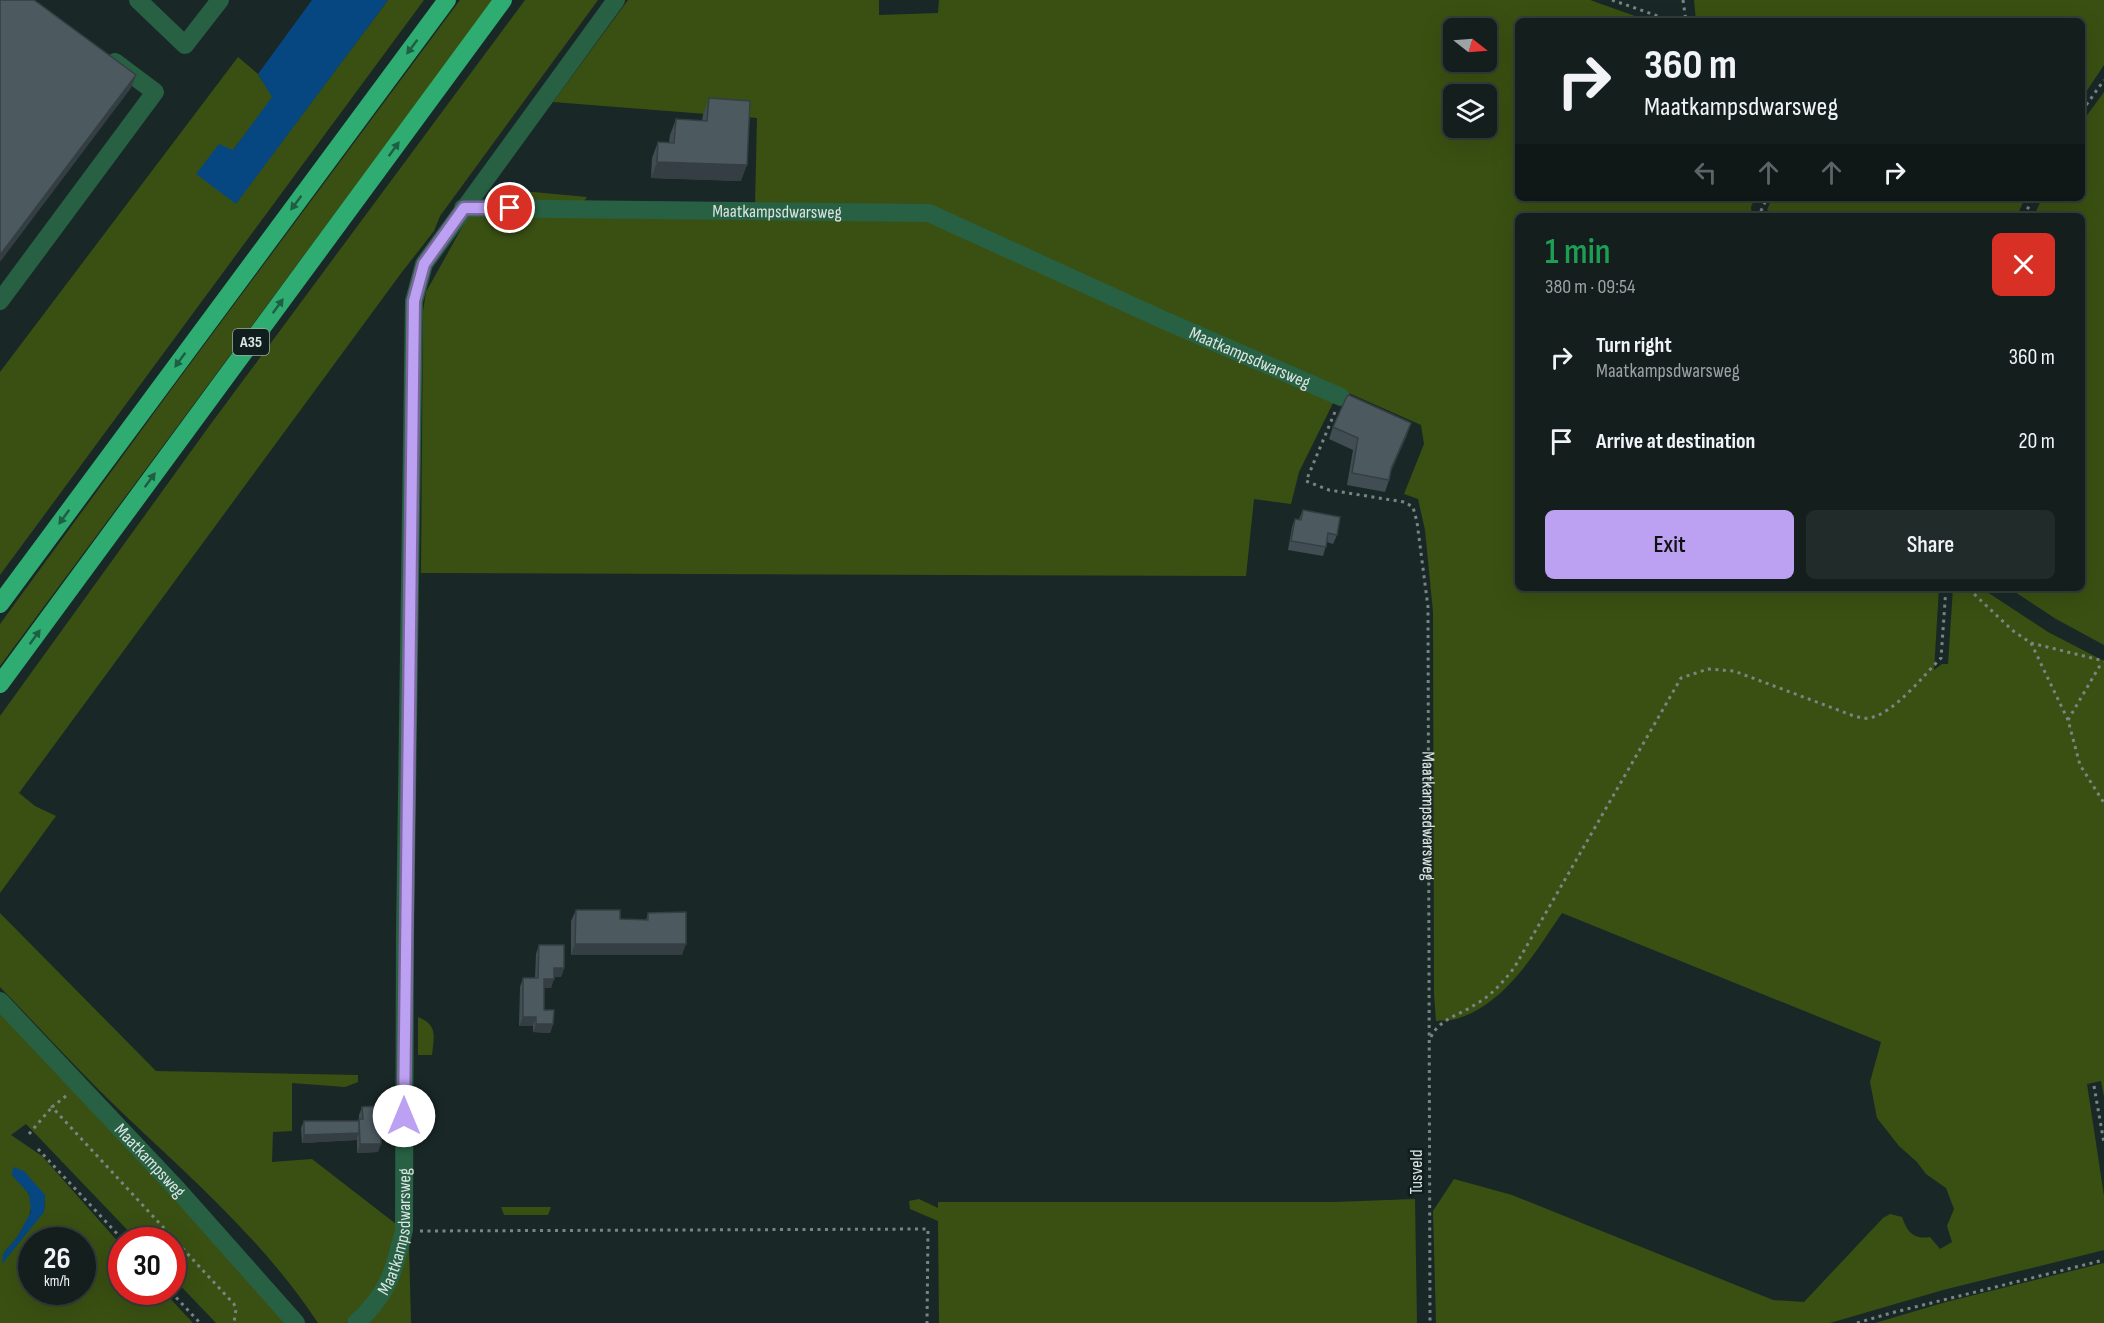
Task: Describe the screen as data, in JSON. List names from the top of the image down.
{
  "streets": {
    "highway": ["A35"],
    "street": ["Maatkampsdwarsweg", "Maatkampsweg"],
    "path": ["Tusveld"]
  },
  "crossings": [
    ["Maatkampsdwarsweg", "Tusveld"]
  ],
  "north": "right",
  "page": {
    "turn": ["360 m", "Maatkampsdwarsweg"],
    "heading": ["1 min", "380 m · 09:54"],
    "list": [
      {
        "name": "Turn right",
        "note": "Maatkampsdwarsweg",
        "value": "360 m"
      },
      {
        "name": "Arrive at destination",
        "value": "20 m"
      }
    ],
    "buttons": ["Exit", "Share"],
    "speed": "26 km/h",
    "limit": "30"
  }
}
